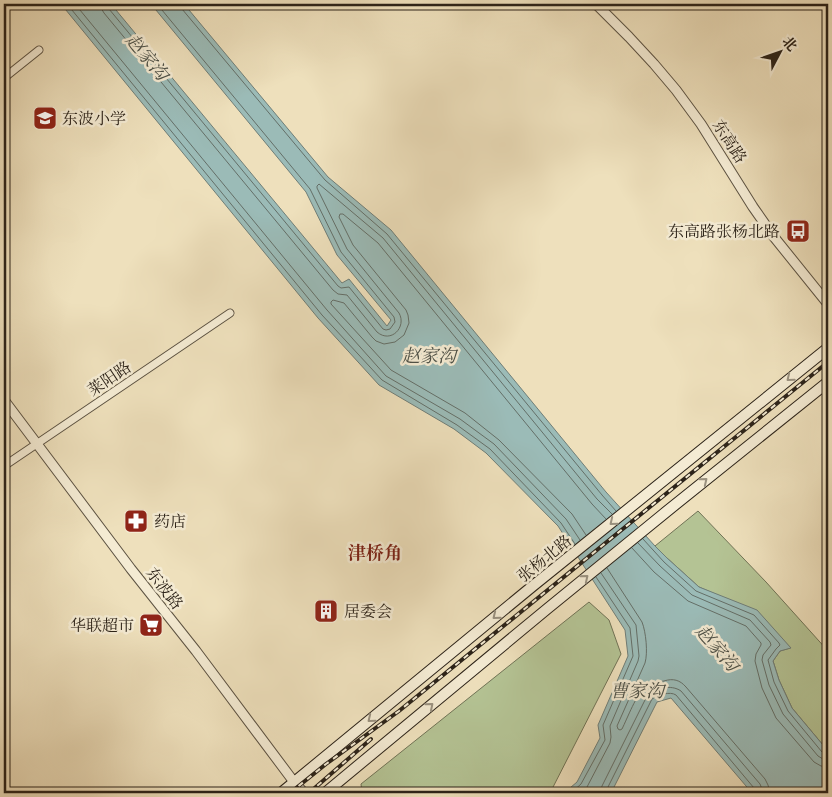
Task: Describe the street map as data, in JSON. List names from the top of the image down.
{
  "streets": {
    "main road": ["张杨北路"],
    "street": ["东高路", "莱阳路", "东波路"]
  },
  "crossings": [
    ["莱阳路", "东波路"],
    ["张杨北路", "东波路"]
  ],
  "districts": ["津桥角"],
  "water": ["赵家沟", "曹家沟"],
  "places": {
    "school or university": ["东波小学"],
    "bus stop": ["东高路张杨北路"],
    "pharmacy": ["药店"],
    "building": ["居委会"],
    "supermarket": ["华联超市"]
  },
  "north": "top right"
}
